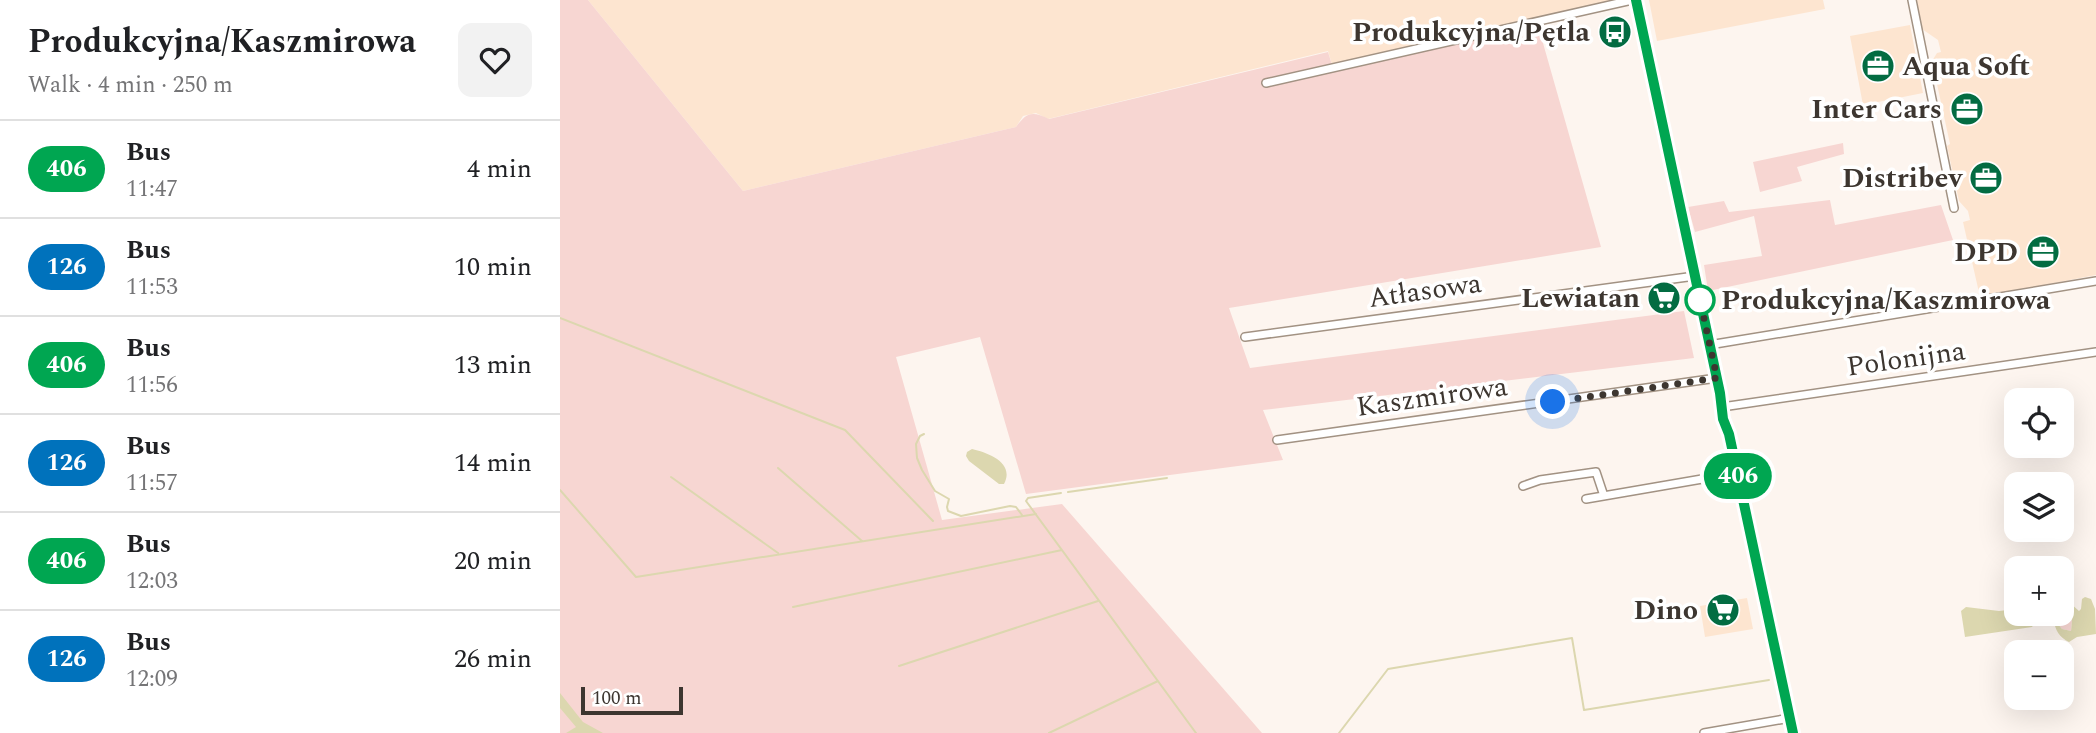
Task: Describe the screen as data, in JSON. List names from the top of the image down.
{
  "streets": {
    "street": ["Atłasowa", "Polonijna", "Kaszmirowa"]
  },
  "places": {
    "bus stop": ["Produkcyjna/Pętla"],
    "office": [
      "Aqua Soft",
      "Inter Cars",
      "Distribev",
      "DPD"
    ],
    "supermarket": ["Lewiatan", "Dino"],
    "other": ["Produkcyjna/Kaszmirowa"]
  },
  "lines": ["bus line 406"],
  "scale_bar": "100 m",
  "page": {
    "heading": ["Produkcyjna/Kaszmirowa", "Walk · 4 min · 250 m"],
    "on_map": "406",
    "list": [
      {
        "mark": "406",
        "name": "Bus",
        "note": "11:47",
        "value": "4 min"
      },
      {
        "mark": "126",
        "name": "Bus",
        "note": "11:53",
        "value": "10 min"
      },
      {
        "mark": "406",
        "name": "Bus",
        "note": "11:56",
        "value": "13 min"
      },
      {
        "mark": "126",
        "name": "Bus",
        "note": "11:57",
        "value": "14 min"
      },
      {
        "mark": "406",
        "name": "Bus",
        "note": "12:03",
        "value": "20 min"
      },
      {
        "mark": "126",
        "name": "Bus",
        "note": "12:09",
        "value": "26 min"
      }
    ],
    "map_buttons": ["+", "−"],
    "scale": "100 m"
  }
}
